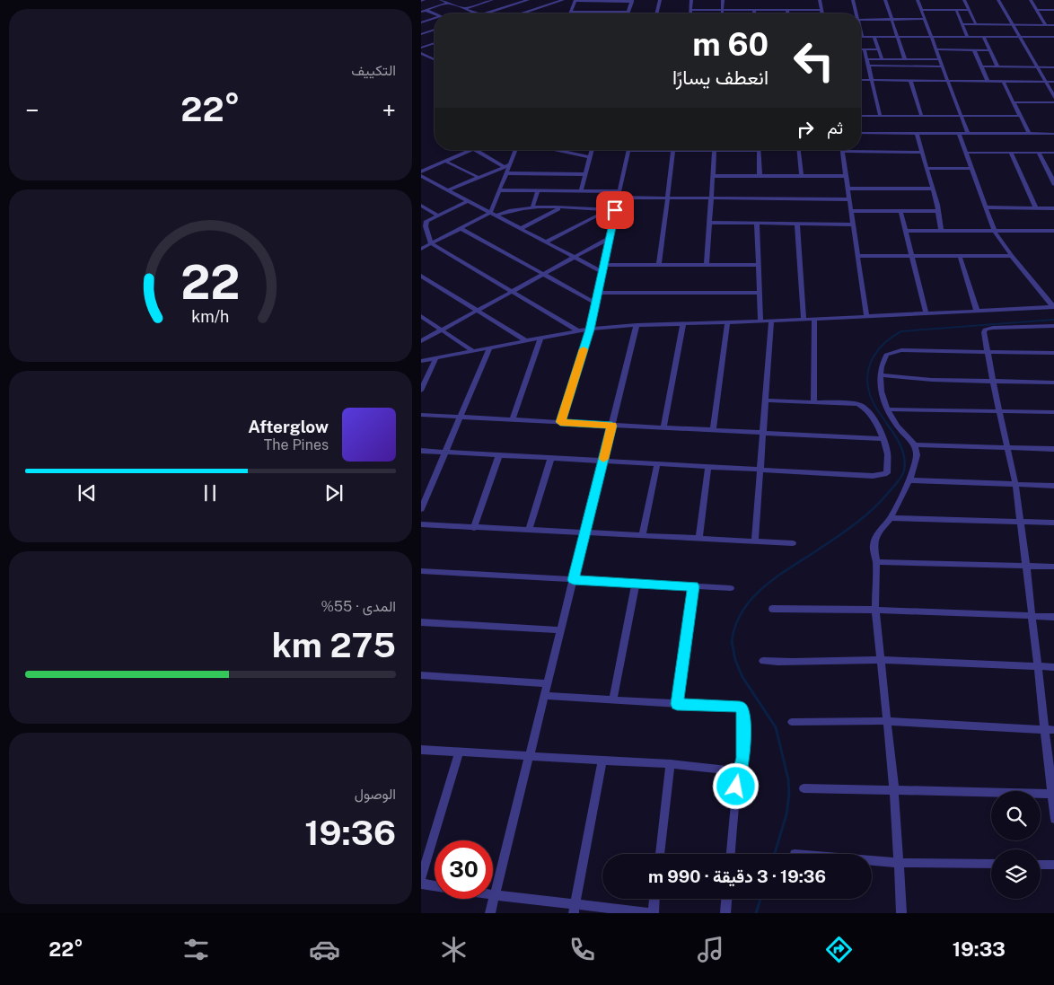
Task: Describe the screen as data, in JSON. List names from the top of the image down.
{
  "page": {
    "tile": [
      "التكييف",
      ["المدى · 55%", "275 km"],
      ["الوصول", "19:36"]
    ],
    "turn": ["60 m", "انعطف يسارًا"],
    "heat": ["−", "22°", "+"],
    "then": "ثم",
    "song": ["Afterglow", "The Pines"],
    "limit": "30",
    "trip": "19:36 · 3 دقيقة · 990 m",
    "tabs": ["19:33", "22°"],
    "gauge": ["22", "km/h"]
  }
}
